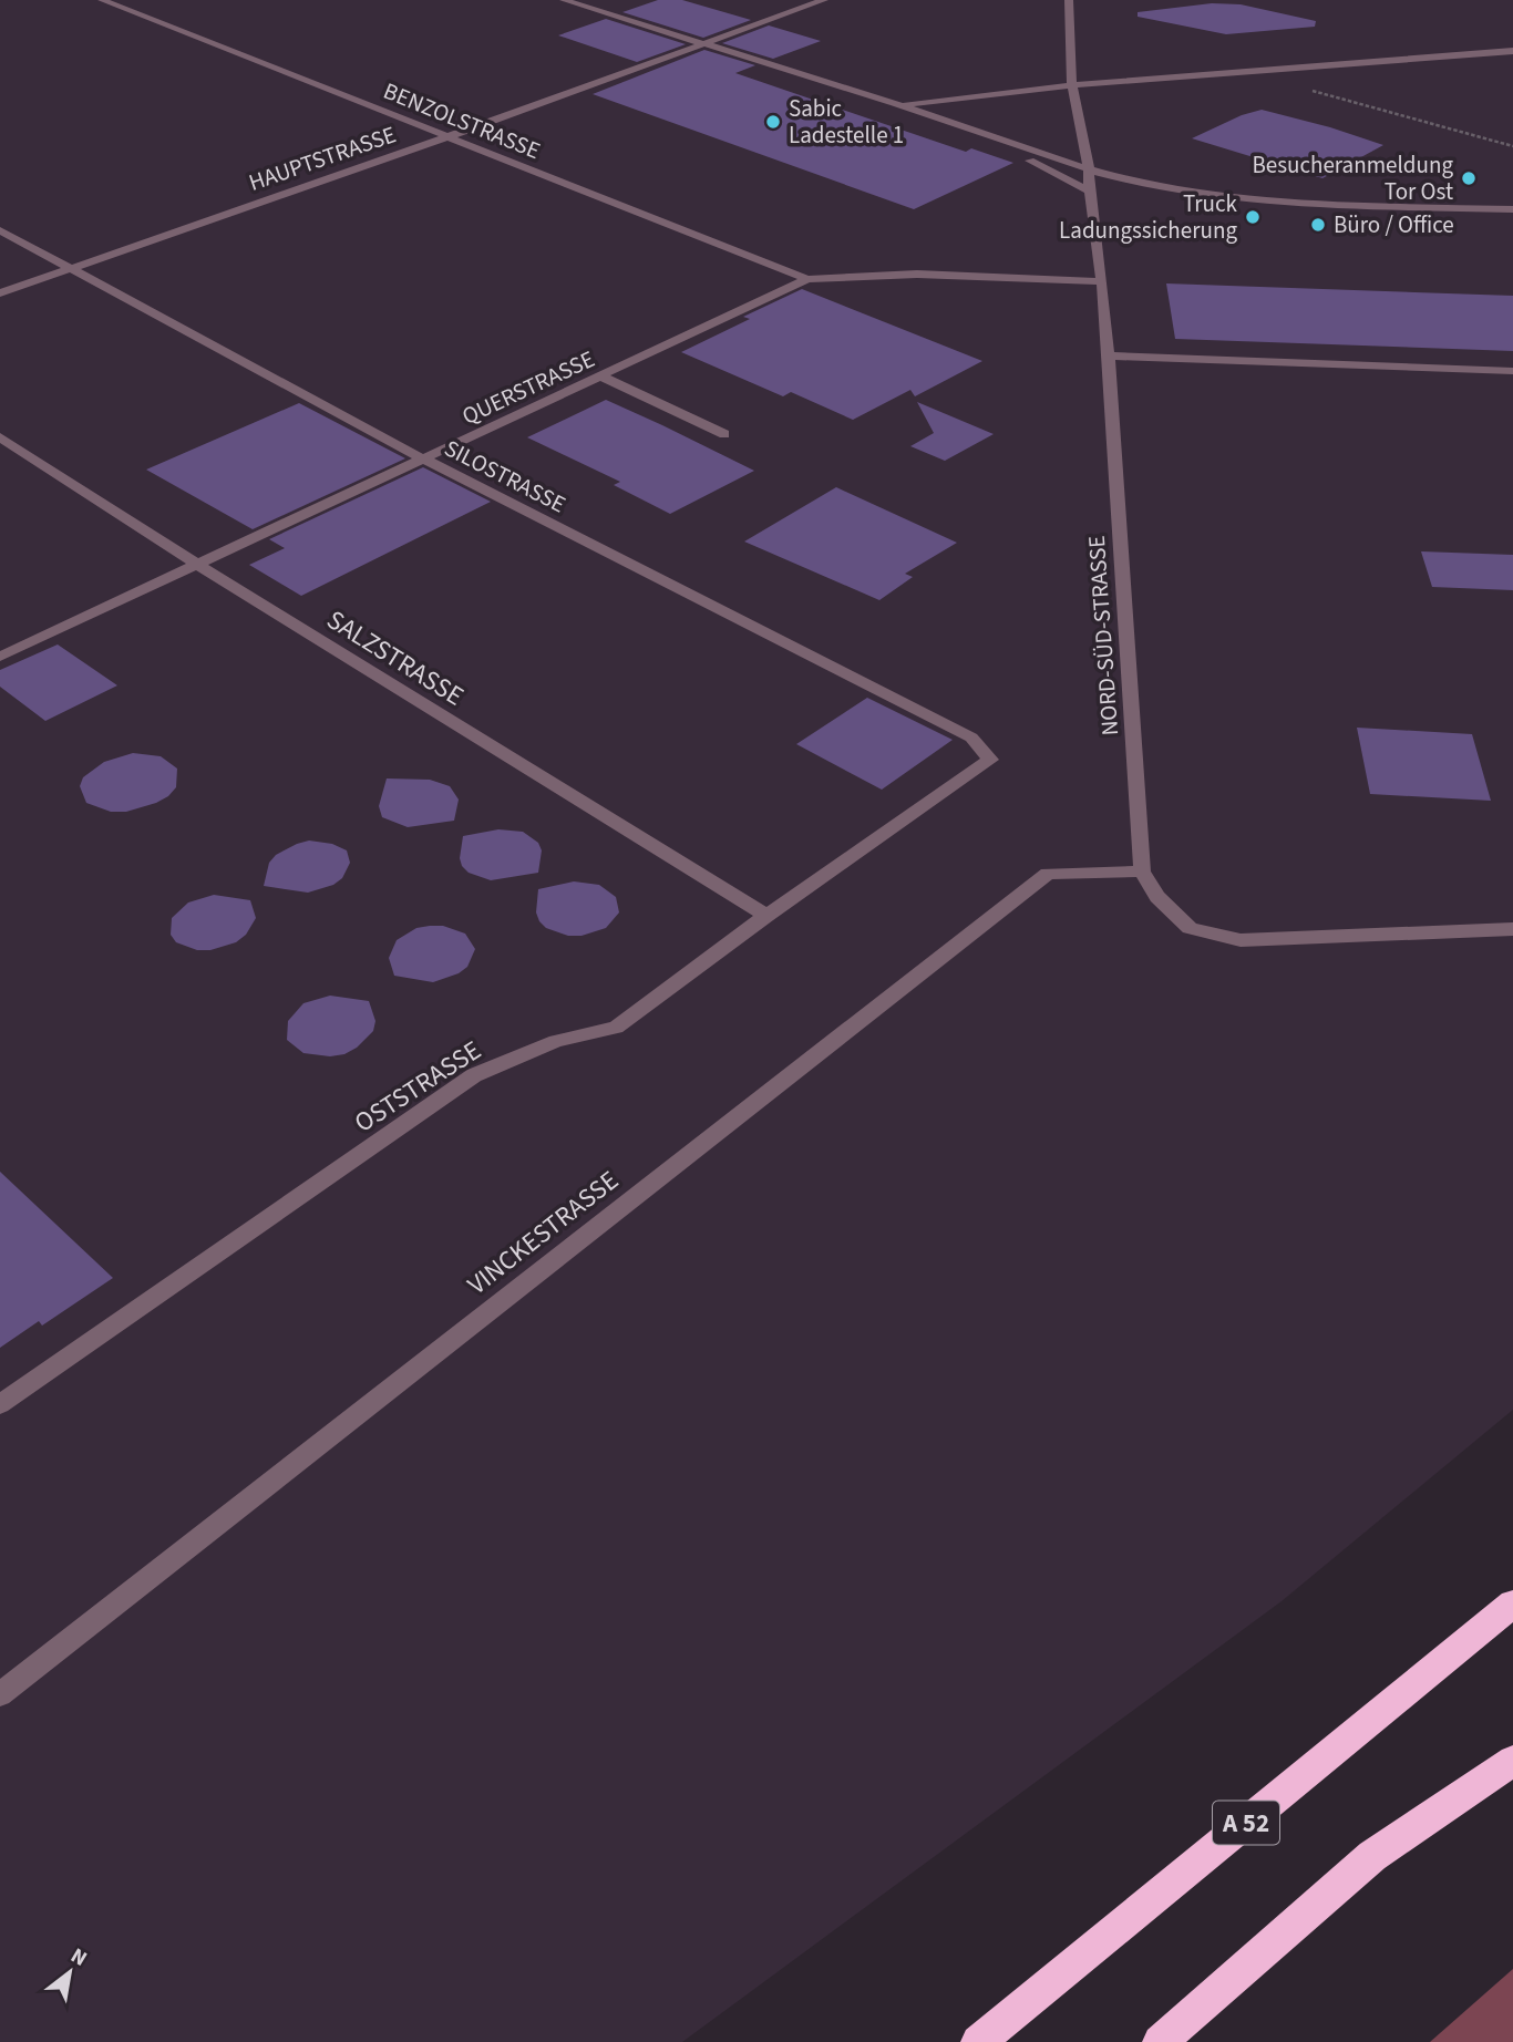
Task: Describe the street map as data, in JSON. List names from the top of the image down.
{
  "streets": {
    "highway": ["A 52"],
    "lane": [
      "BENZOLSTRASSE",
      "HAUPTSTRASSE",
      "QUERSTRASSE",
      "SILOSTRASSE",
      "NORD-SÜD-STRASSE",
      "SALZSTRASSE",
      "OSTSTRASSE",
      "VINCKESTRASSE"
    ]
  },
  "crossings": [
    ["BENZOLSTRASSE", "HAUPTSTRASSE"],
    ["BENZOLSTRASSE", "QUERSTRASSE"],
    ["HAUPTSTRASSE", "SILOSTRASSE"],
    ["QUERSTRASSE", "SILOSTRASSE"],
    ["QUERSTRASSE", "NORD-SÜD-STRASSE"],
    ["QUERSTRASSE", "SALZSTRASSE"],
    ["SILOSTRASSE", "OSTSTRASSE"],
    ["NORD-SÜD-STRASSE", "VINCKESTRASSE"],
    ["SALZSTRASSE", "OSTSTRASSE"]
  ],
  "places": [
    "Sabic Ladestelle 1",
    "Besucheranmeldung Tor Ost",
    "Truck Ladungssicherung",
    "Büro / Office"
  ],
  "north": "top right"
}
